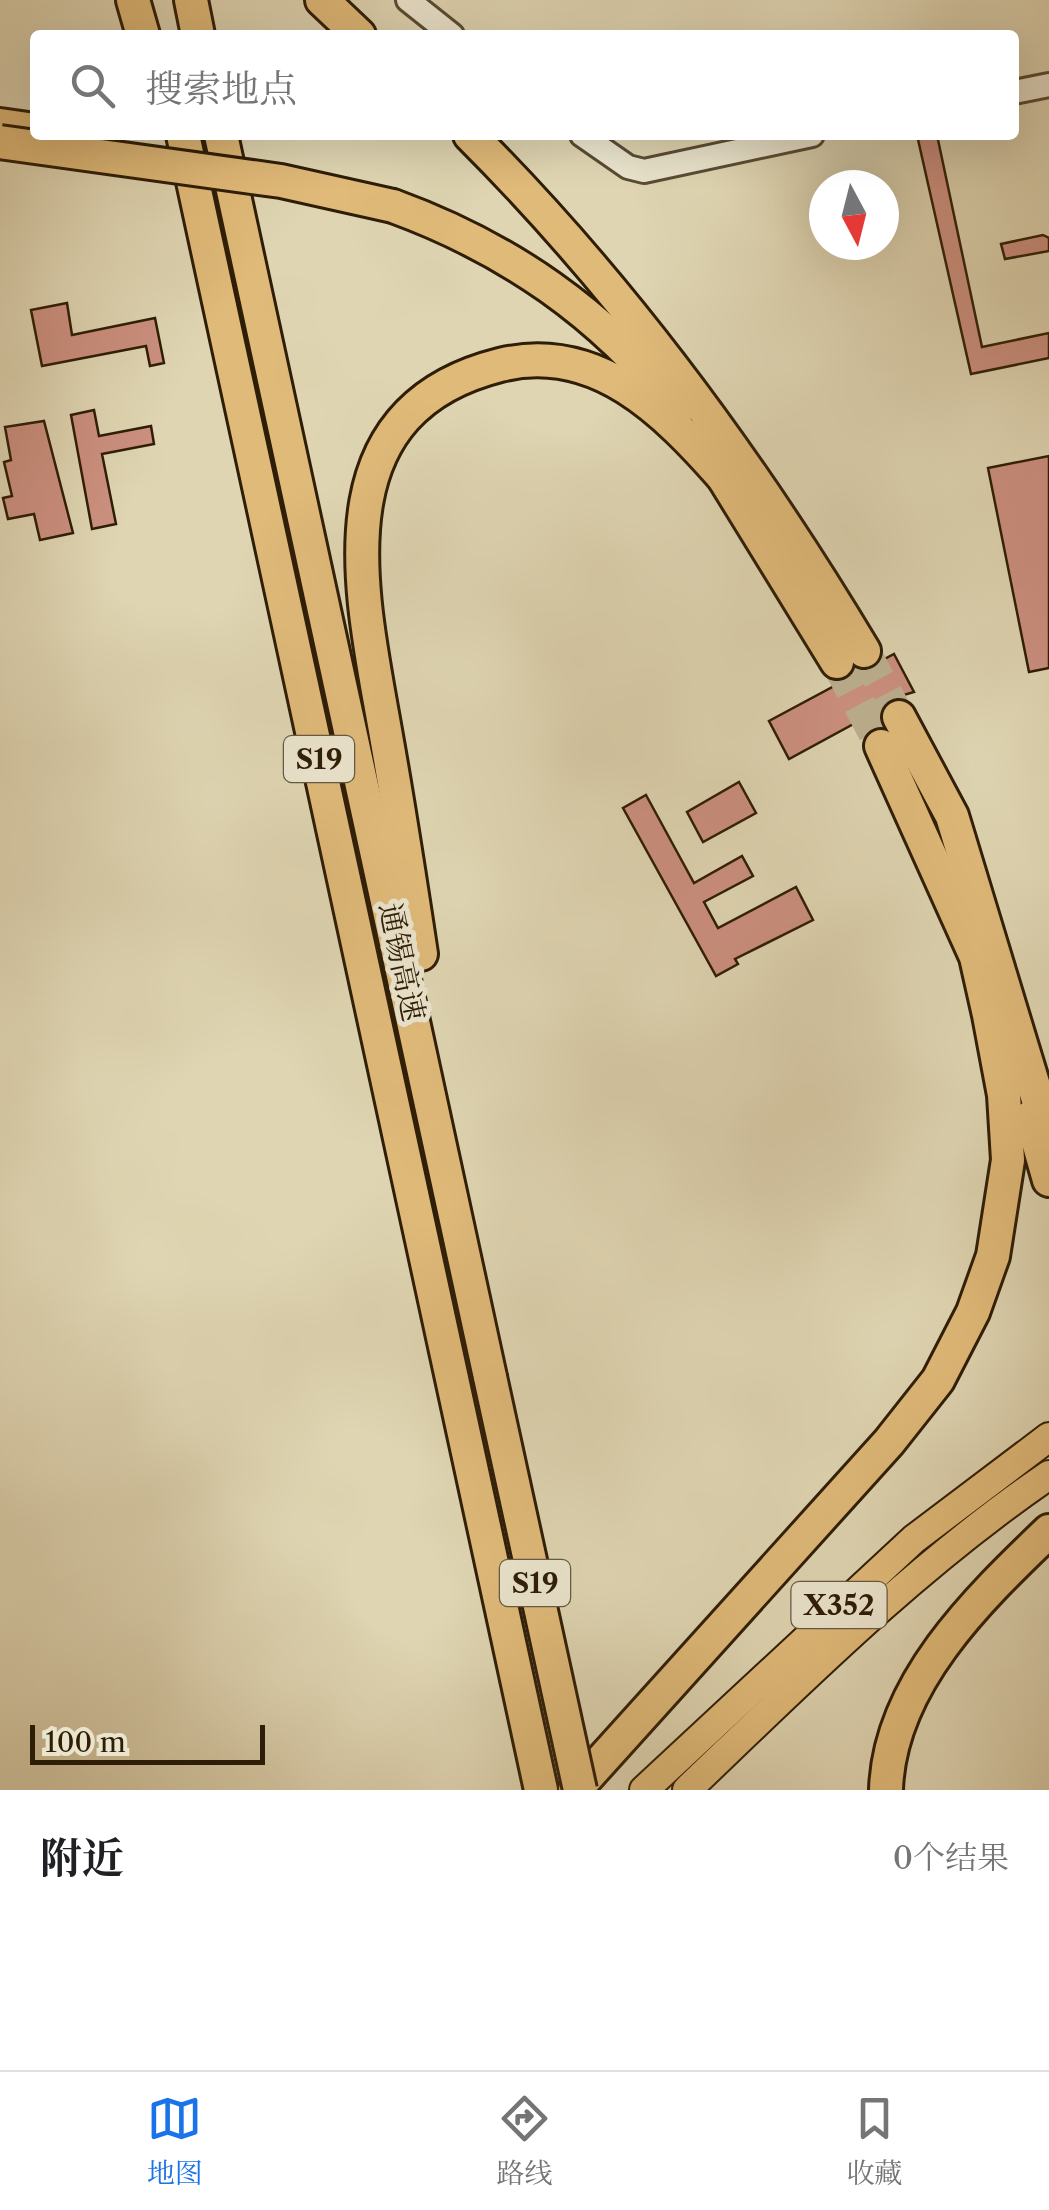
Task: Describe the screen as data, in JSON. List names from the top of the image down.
{
  "streets": {
    "highway": ["S19", "通锡高速"],
    "main road": ["X352"]
  },
  "scale_bar": "100 m",
  "north": "bottom",
  "page": {
    "search": "搜索地点",
    "scale": "100 m",
    "heading": ["附近", "0个结果"],
    "nav": ["地图", "路线", "收藏"]
  }
}
